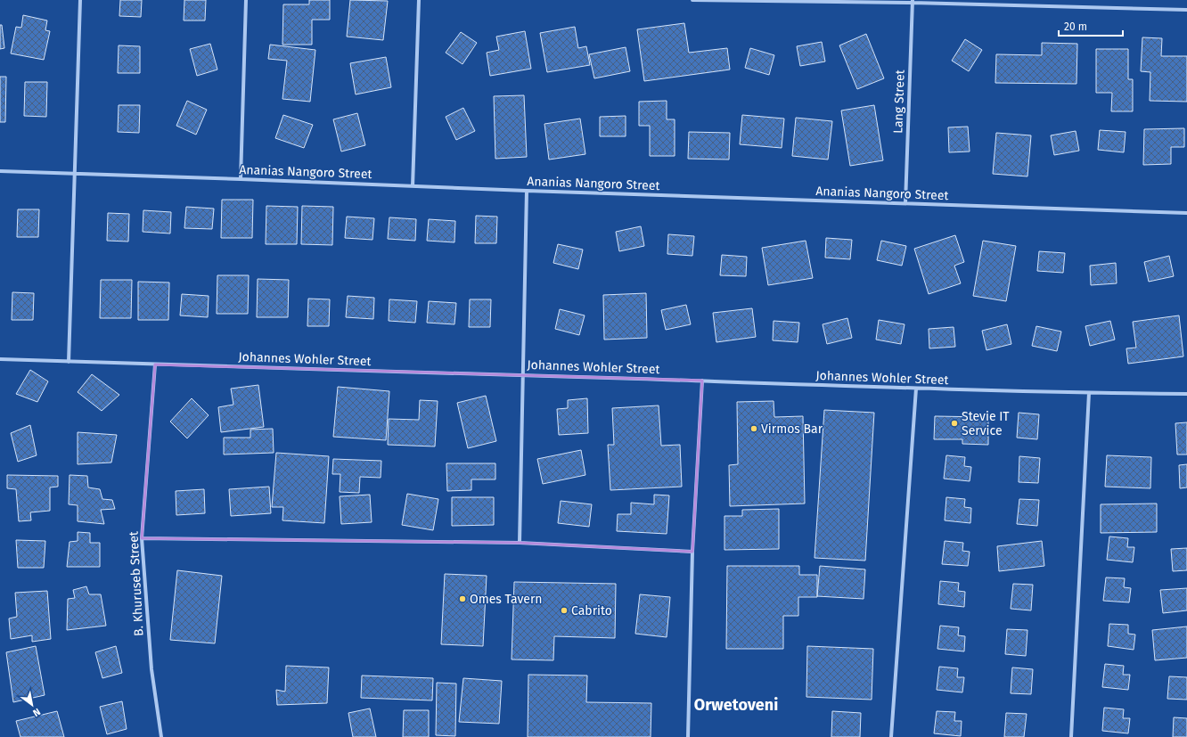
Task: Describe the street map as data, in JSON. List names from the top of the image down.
{
  "streets": {
    "street": [
      "Lang Street",
      "Ananias Nangoro Street",
      "Johannes Wohler Street",
      "B. Khuruseb Street"
    ]
  },
  "crossings": [
    ["Lang Street", "Ananias Nangoro Street"],
    ["Johannes Wohler Street", "B. Khuruseb Street"]
  ],
  "districts": ["Orwetoveni"],
  "places": [
    "Stevie IT Service",
    "Virmos Bar",
    "Omes Tavern",
    "Cabrito"
  ],
  "scale_bar": "20 m",
  "north": "bottom right"
}
